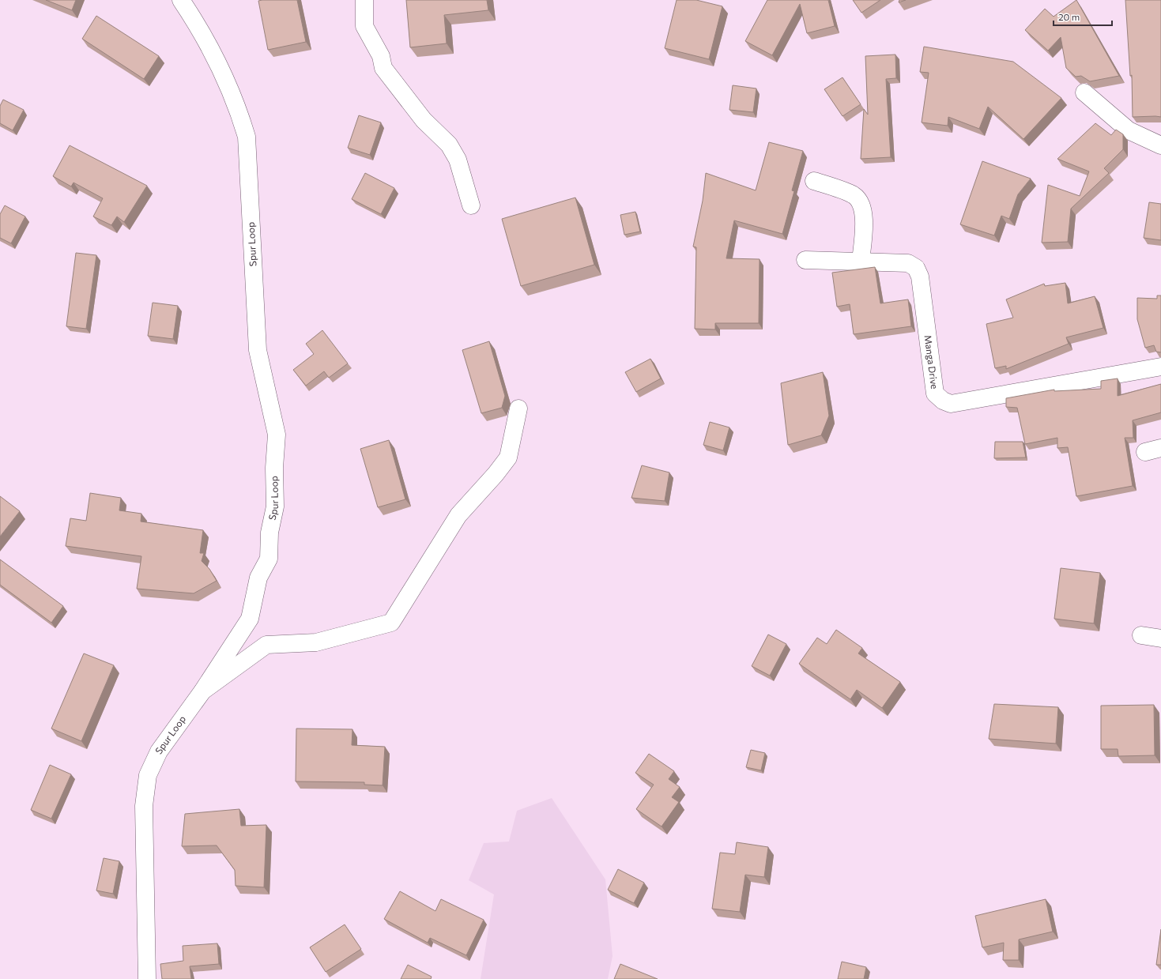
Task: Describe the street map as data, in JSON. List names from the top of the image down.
{
  "streets": {
    "street": ["Spur Loop", "Manga Drive"]
  },
  "scale_bar": "20 m"
}
